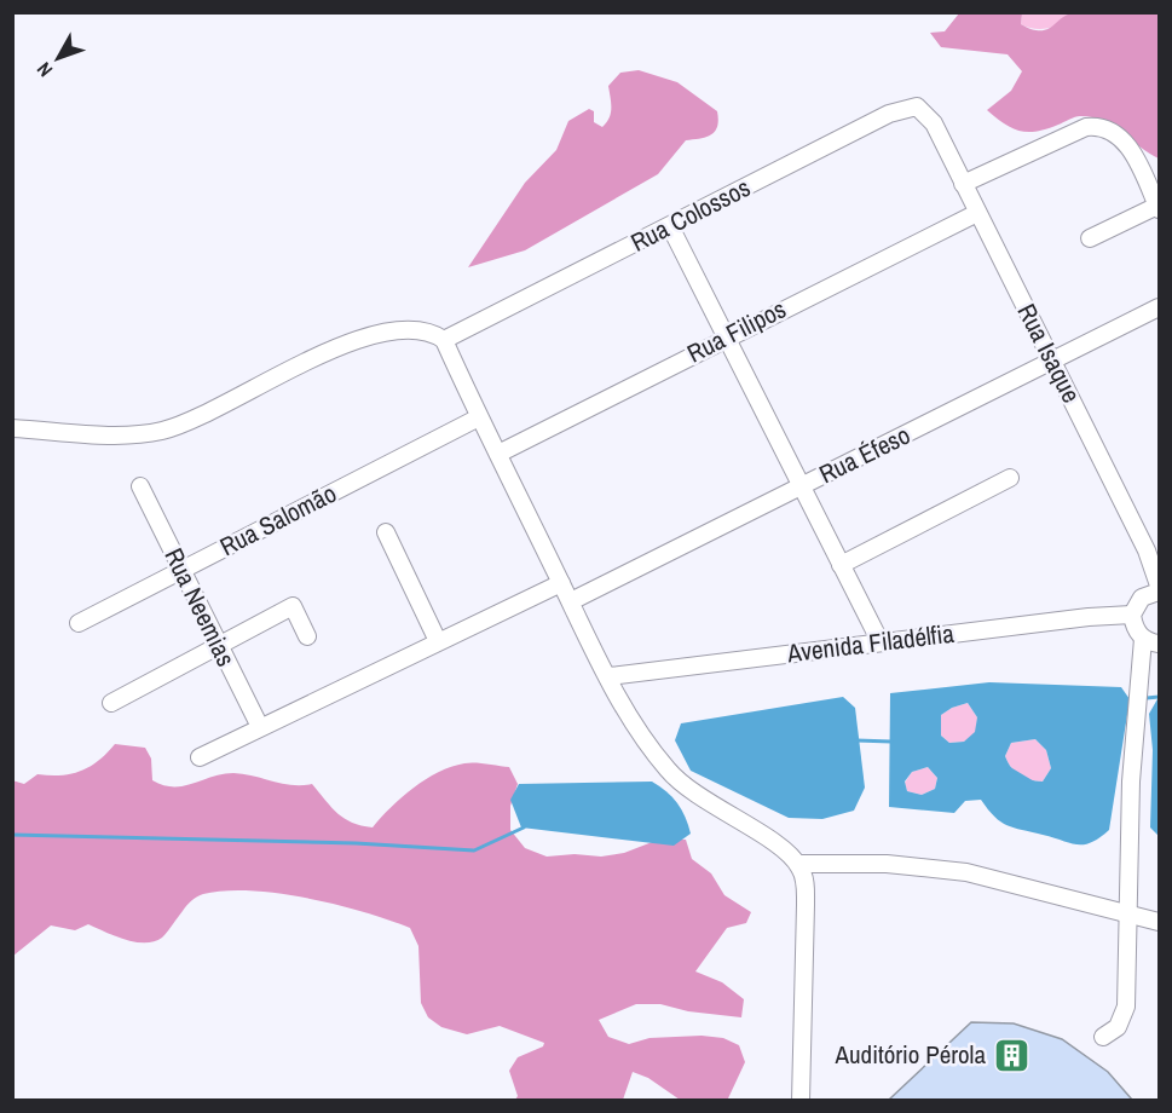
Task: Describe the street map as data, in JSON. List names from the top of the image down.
{
  "streets": {
    "street": [
      "Rua Colossos",
      "Rua Filipos",
      "Rua Isaque",
      "Rua Éfeso",
      "Rua Salomão",
      "Rua Neemias",
      "Avenida Filadélfia"
    ]
  },
  "crossings": [
    ["Rua Colossos", "Rua Isaque"],
    ["Rua Filipos", "Rua Isaque"],
    ["Rua Isaque", "Rua Éfeso"],
    ["Rua Salomão", "Rua Neemias"]
  ],
  "places": {
    "building": ["Auditório Pérola"]
  },
  "north": "bottom left"
}
